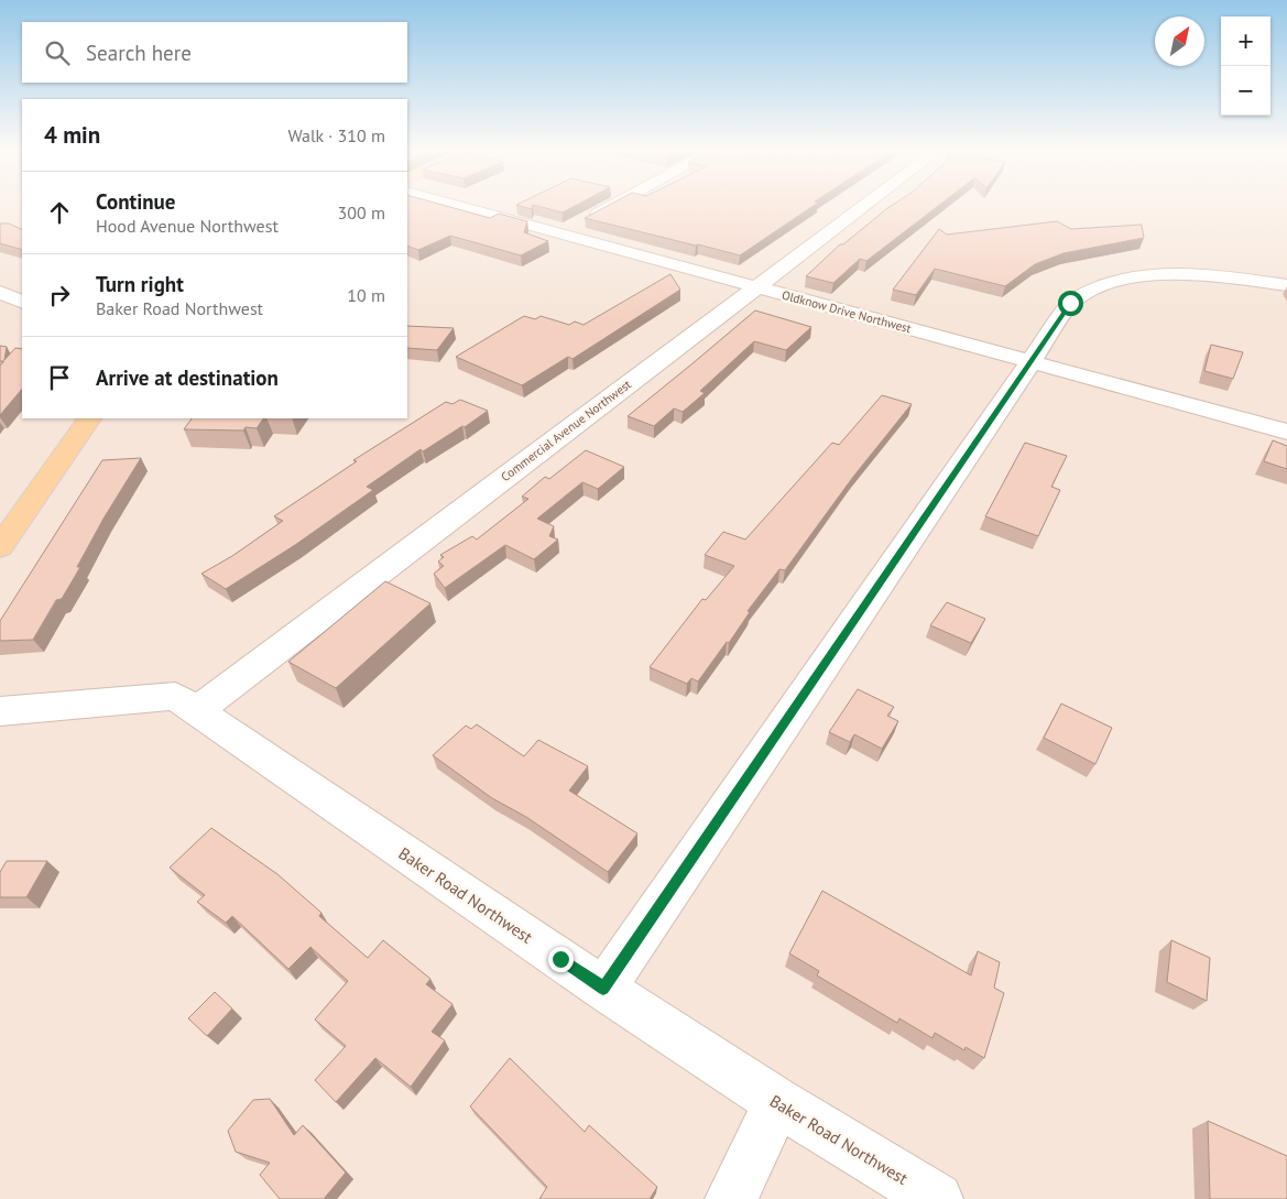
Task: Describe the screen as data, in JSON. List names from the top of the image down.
{
  "streets": {
    "street": ["Oldknow Drive Northwest", "Commercial Avenue Northwest", "Baker Road Northwest"]
  },
  "crossings": [
    ["Oldknow Drive Northwest", "Commercial Avenue Northwest"],
    ["Commercial Avenue Northwest", "Baker Road Northwest"]
  ],
  "north": "top right",
  "page": {
    "map_buttons": ["+", "−"],
    "search": "Search here",
    "heading": ["4 min", "Walk · 310 m"],
    "list": [
      ["Continue", "Hood Avenue Northwest", "300 m"],
      ["Turn right", "Baker Road Northwest", "10 m"],
      "Arrive at destination"
    ]
  }
}
